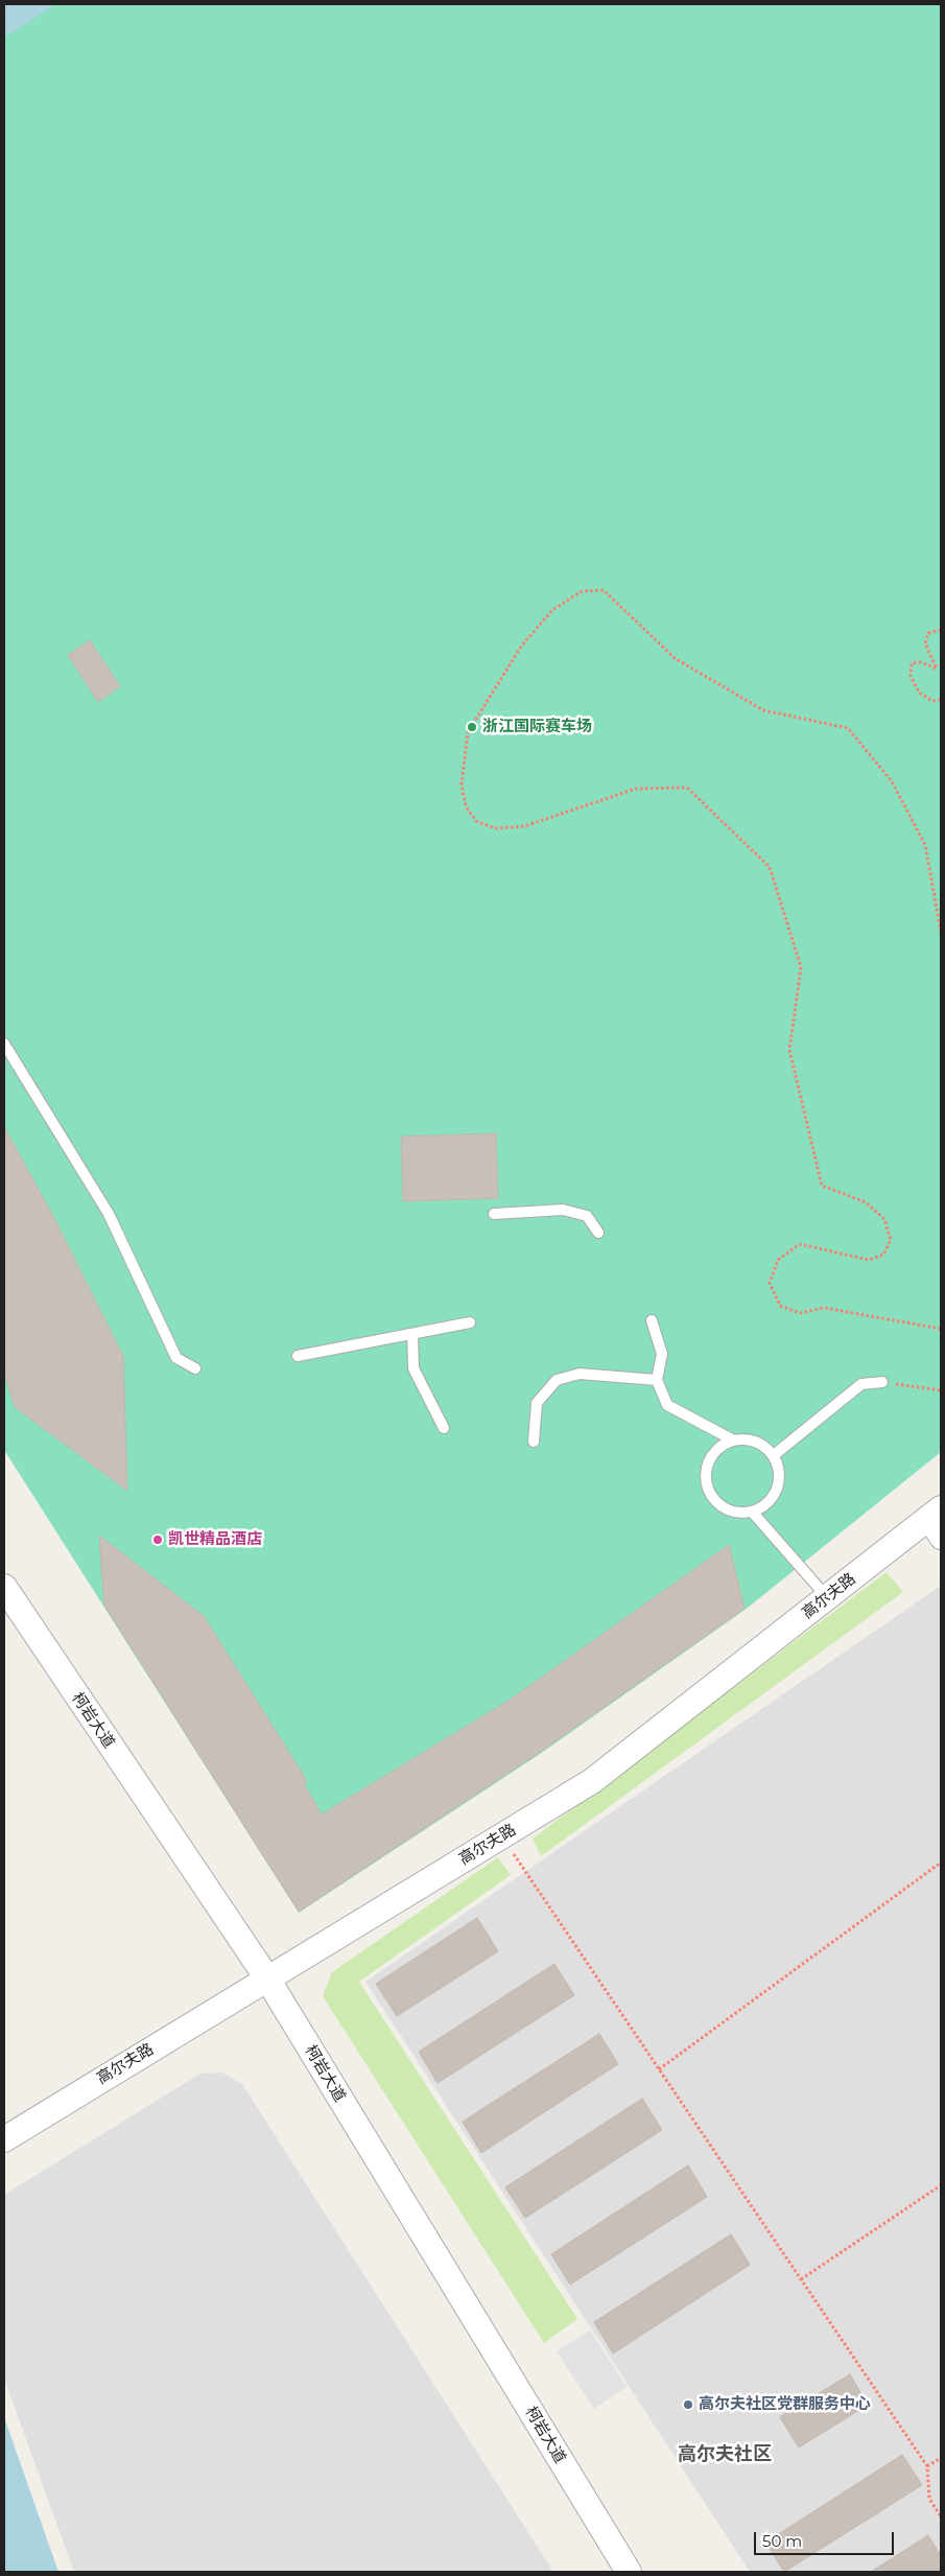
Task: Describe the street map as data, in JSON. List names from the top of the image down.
{
  "streets": {
    "street": ["高尔夫路", "柯岩大道"]
  },
  "crossings": [
    ["高尔夫路", "柯岩大道"]
  ],
  "districts": ["高尔夫社区"],
  "places": ["浙江国际赛车场", "凯世精品酒店", "高尔夫社区党群服务中心"],
  "scale_bar": "50 m"
}
